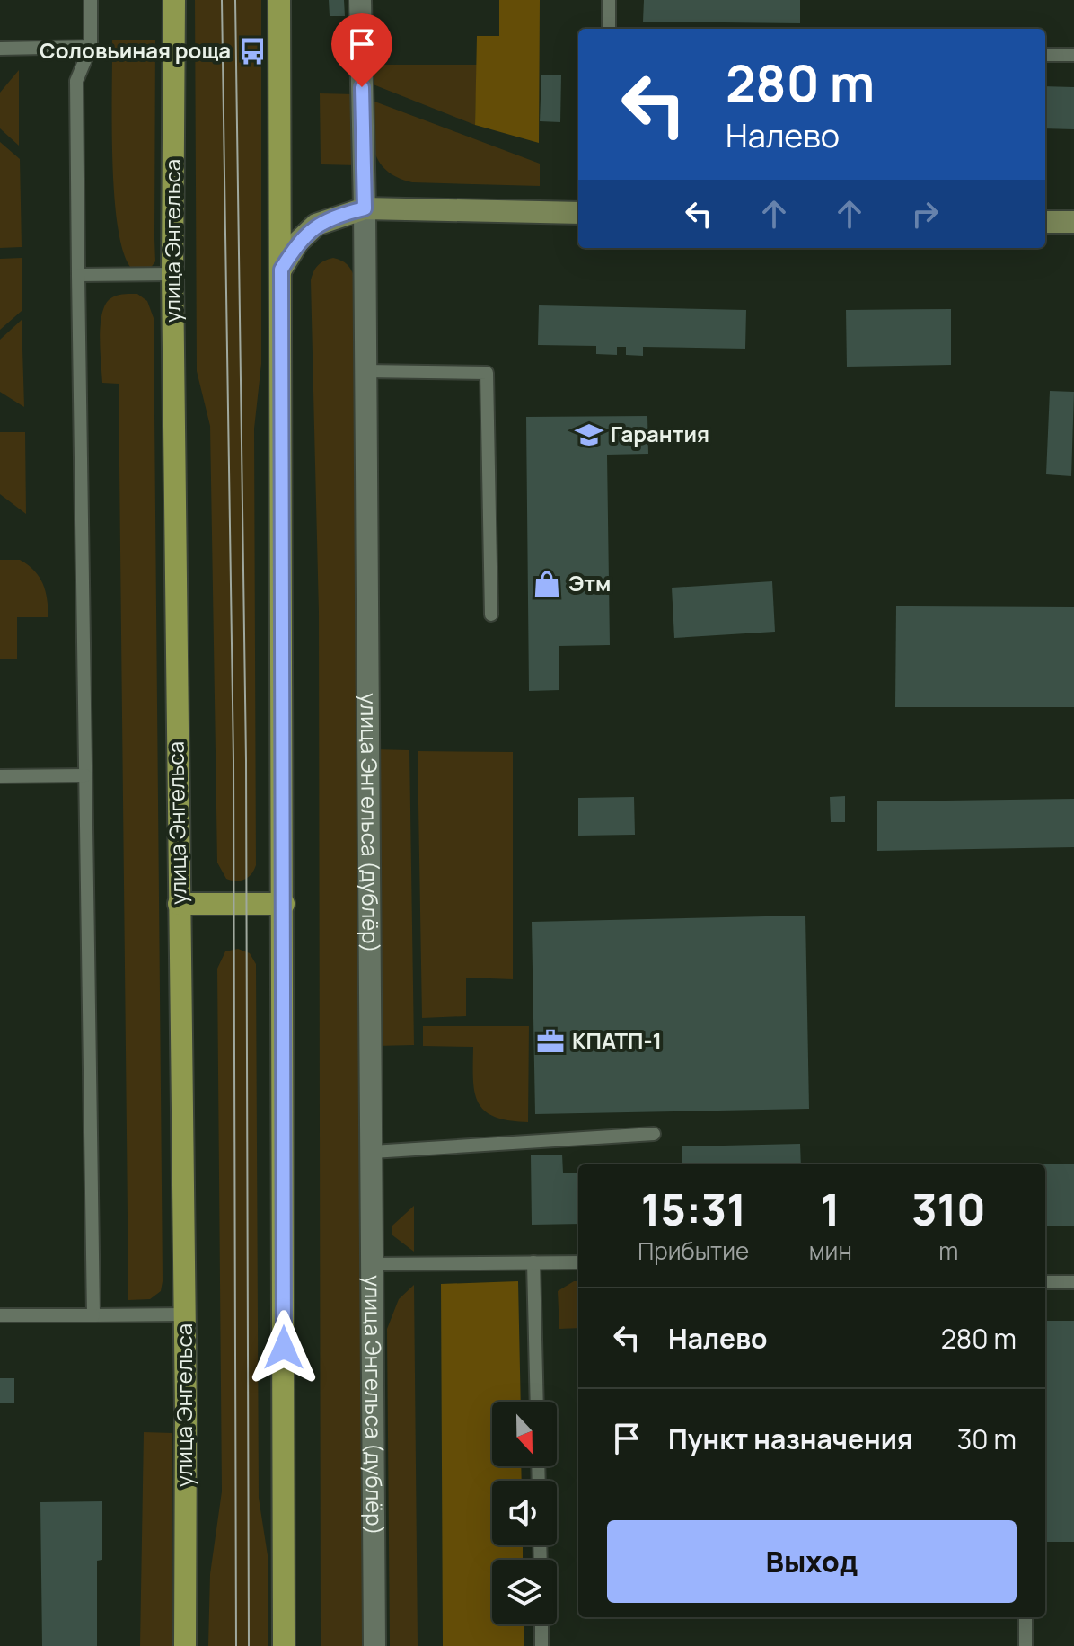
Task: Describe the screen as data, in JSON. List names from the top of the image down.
{
  "streets": {
    "main road": ["улица Энгельса"],
    "street": ["улица Энгельса (дублёр)"]
  },
  "places": {
    "bus stop": ["Соловьиная роща"],
    "school or university": ["Гарантия"],
    "shop": ["Этм"],
    "office": ["КПАТП-1"]
  },
  "north": "bottom",
  "page": {
    "turn": ["280 m", "Налево"],
    "eta": [
      "15:31",
      "Прибытие",
      "1",
      "мин",
      "310",
      "m"
    ],
    "list": [
      {
        "name": "Налево",
        "value": "280 m"
      },
      {
        "name": "Пункт назначения",
        "value": "30 m"
      }
    ],
    "buttons": "Выход"
  }
}
